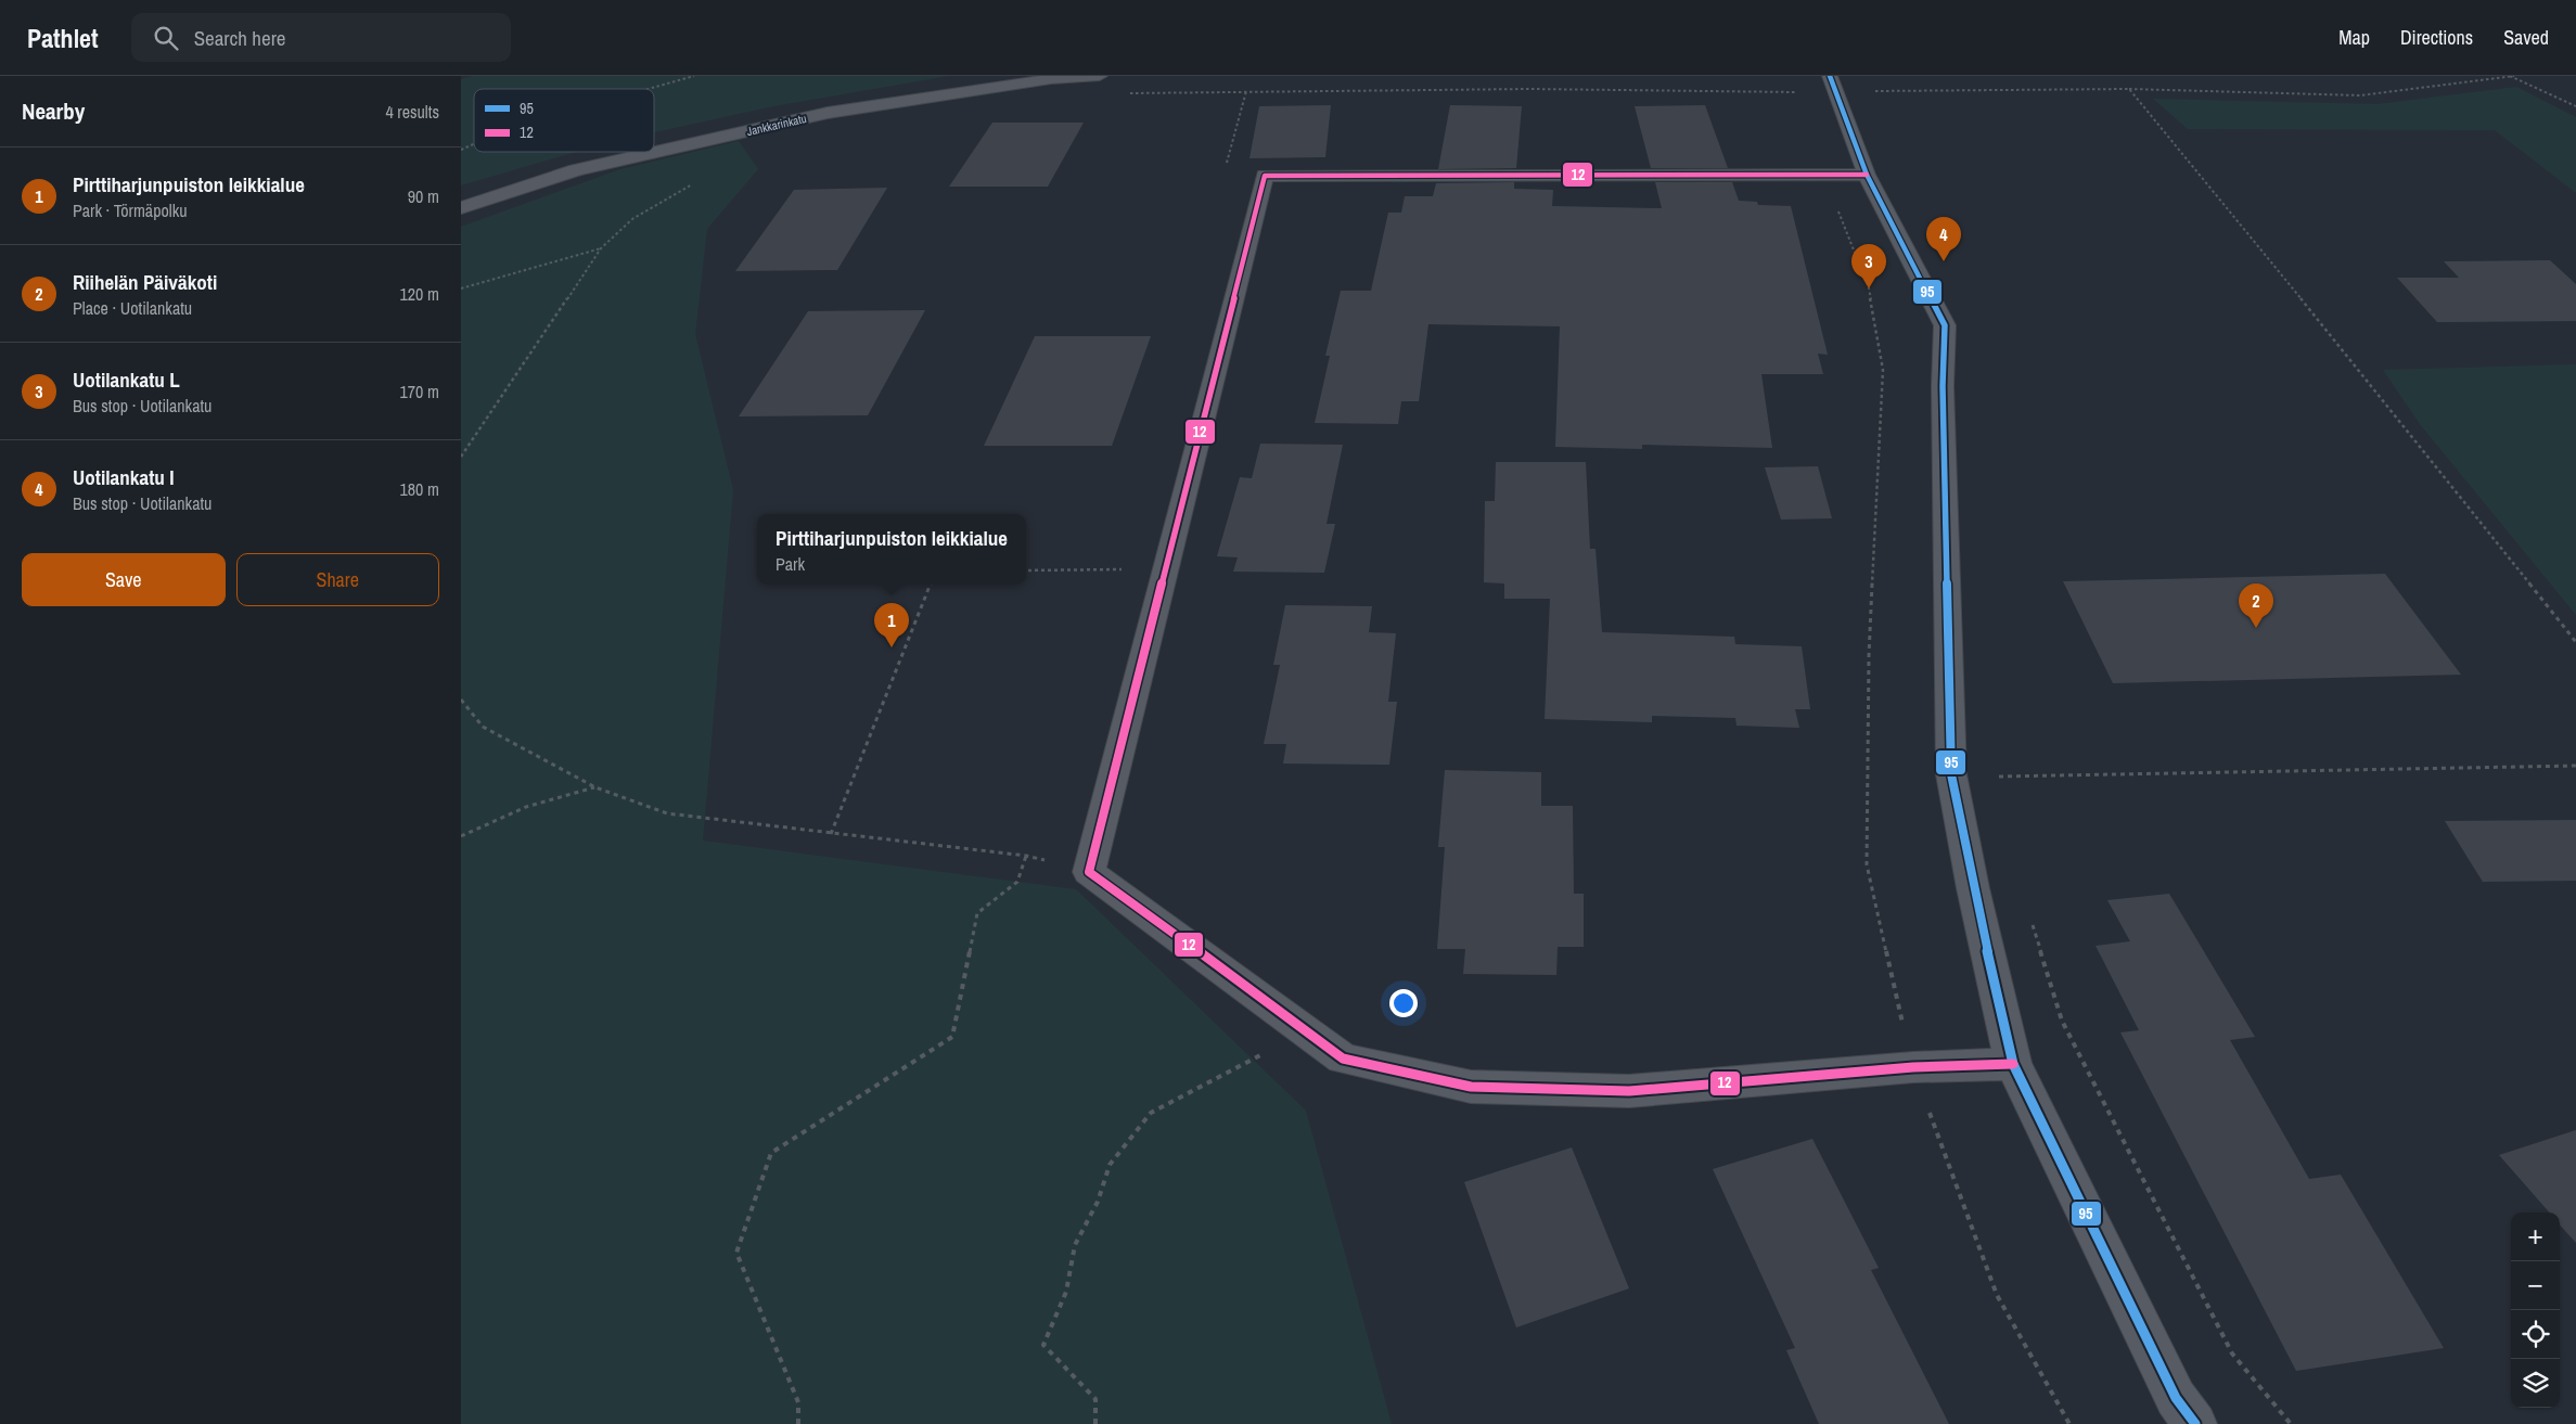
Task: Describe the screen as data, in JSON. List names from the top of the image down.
{
  "streets": {
    "street": ["Jankkarinkatu"]
  },
  "lines": ["transit line 95", "transit line 12"],
  "legend": ["95", "12"],
  "page": {
    "header": "Pathlet",
    "search": "Search here",
    "nav": ["Map", "Directions", "Saved"],
    "heading": ["Nearby", "4 results"],
    "list": [
      {
        "mark": "1",
        "name": "Pirttiharjunpuiston leikkialue",
        "note": "Park · Törmäpolku",
        "value": "90 m"
      },
      {
        "mark": "2",
        "name": "Riihelän Päiväkoti",
        "note": "Place · Uotilankatu",
        "value": "120 m"
      },
      {
        "mark": "3",
        "name": "Uotilankatu L",
        "note": "Bus stop · Uotilankatu",
        "value": "170 m"
      },
      {
        "mark": "4",
        "name": "Uotilankatu I",
        "note": "Bus stop · Uotilankatu",
        "value": "180 m"
      }
    ],
    "pins": [
      "4",
      "3",
      "2",
      "1"
    ],
    "popup": ["Pirttiharjunpuiston leikkialue", "Park"],
    "buttons": ["Save", "Share"],
    "map_buttons": ["+", "−"]
  }
}
